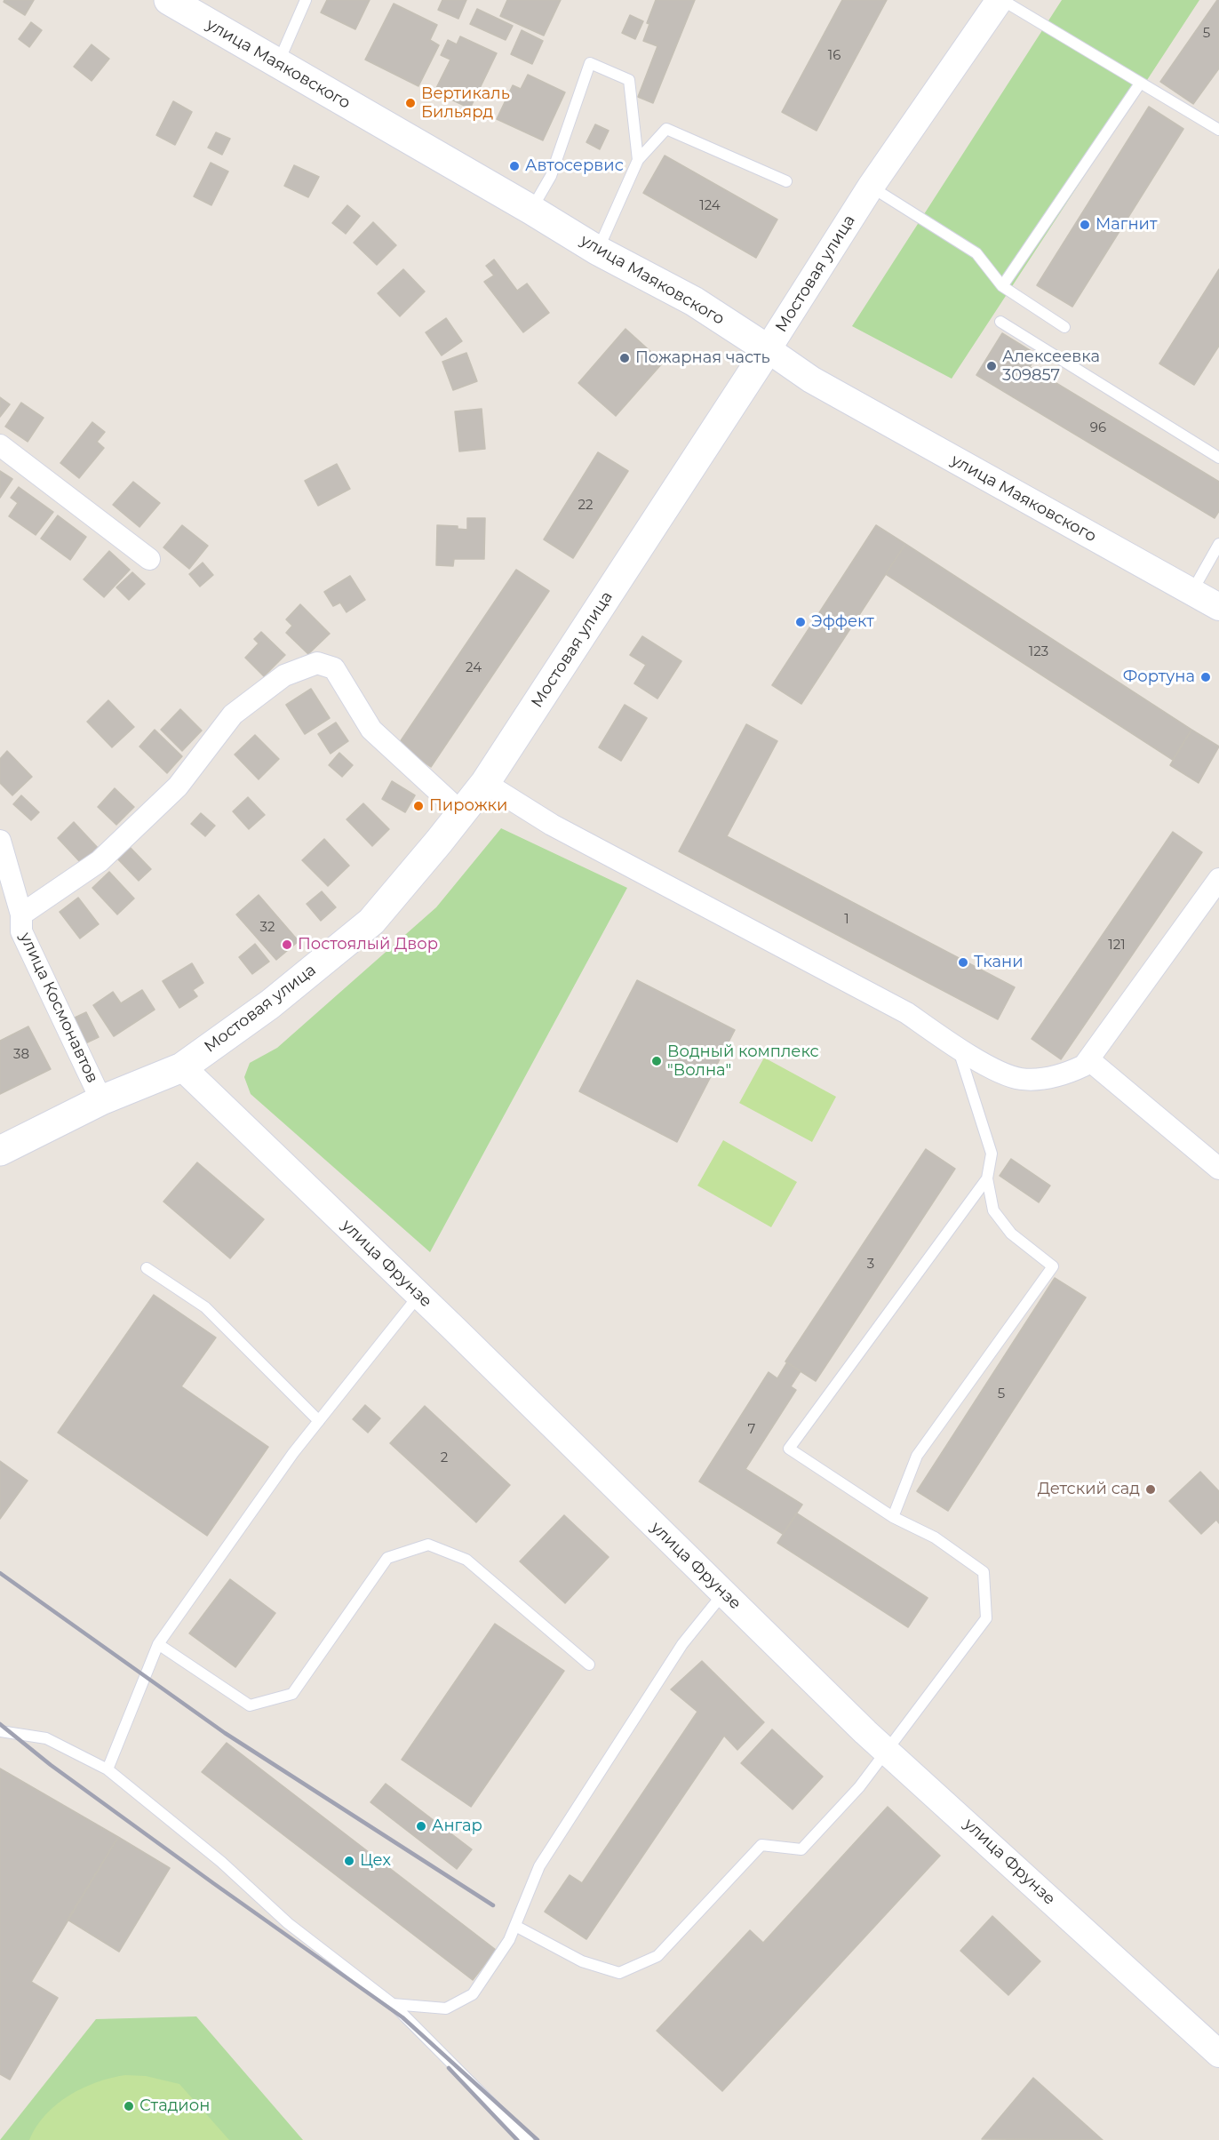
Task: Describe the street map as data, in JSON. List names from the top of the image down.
{
  "streets": {
    "main road": ["улица Маяковского", "Мостовая улица"],
    "street": ["улица Космонавтов", "улица Фрунзе"]
  },
  "crossings": [
    ["улица Маяковского", "Мостовая улица"],
    ["Мостовая улица", "улица Космонавтов"],
    ["Мостовая улица", "улица Фрунзе"]
  ],
  "places": [
    "Вертикаль Бильярд",
    "Автосервис",
    "Магнит",
    "Пожарная часть",
    "Алексеевка 309857",
    "Эффект",
    "Фортуна",
    "Пирожки",
    "Постоялый Двор",
    "Ткани",
    "Водный комплекс \"Волна\"",
    "Детский сад",
    "Ангар",
    "Цех",
    "Стадион"
  ],
  "house_numbers": [
    "5",
    "16",
    "124",
    "96",
    "22",
    "123",
    "24",
    "1",
    "32",
    "121",
    "38",
    "3",
    "5",
    "7",
    "2"
  ]
}
